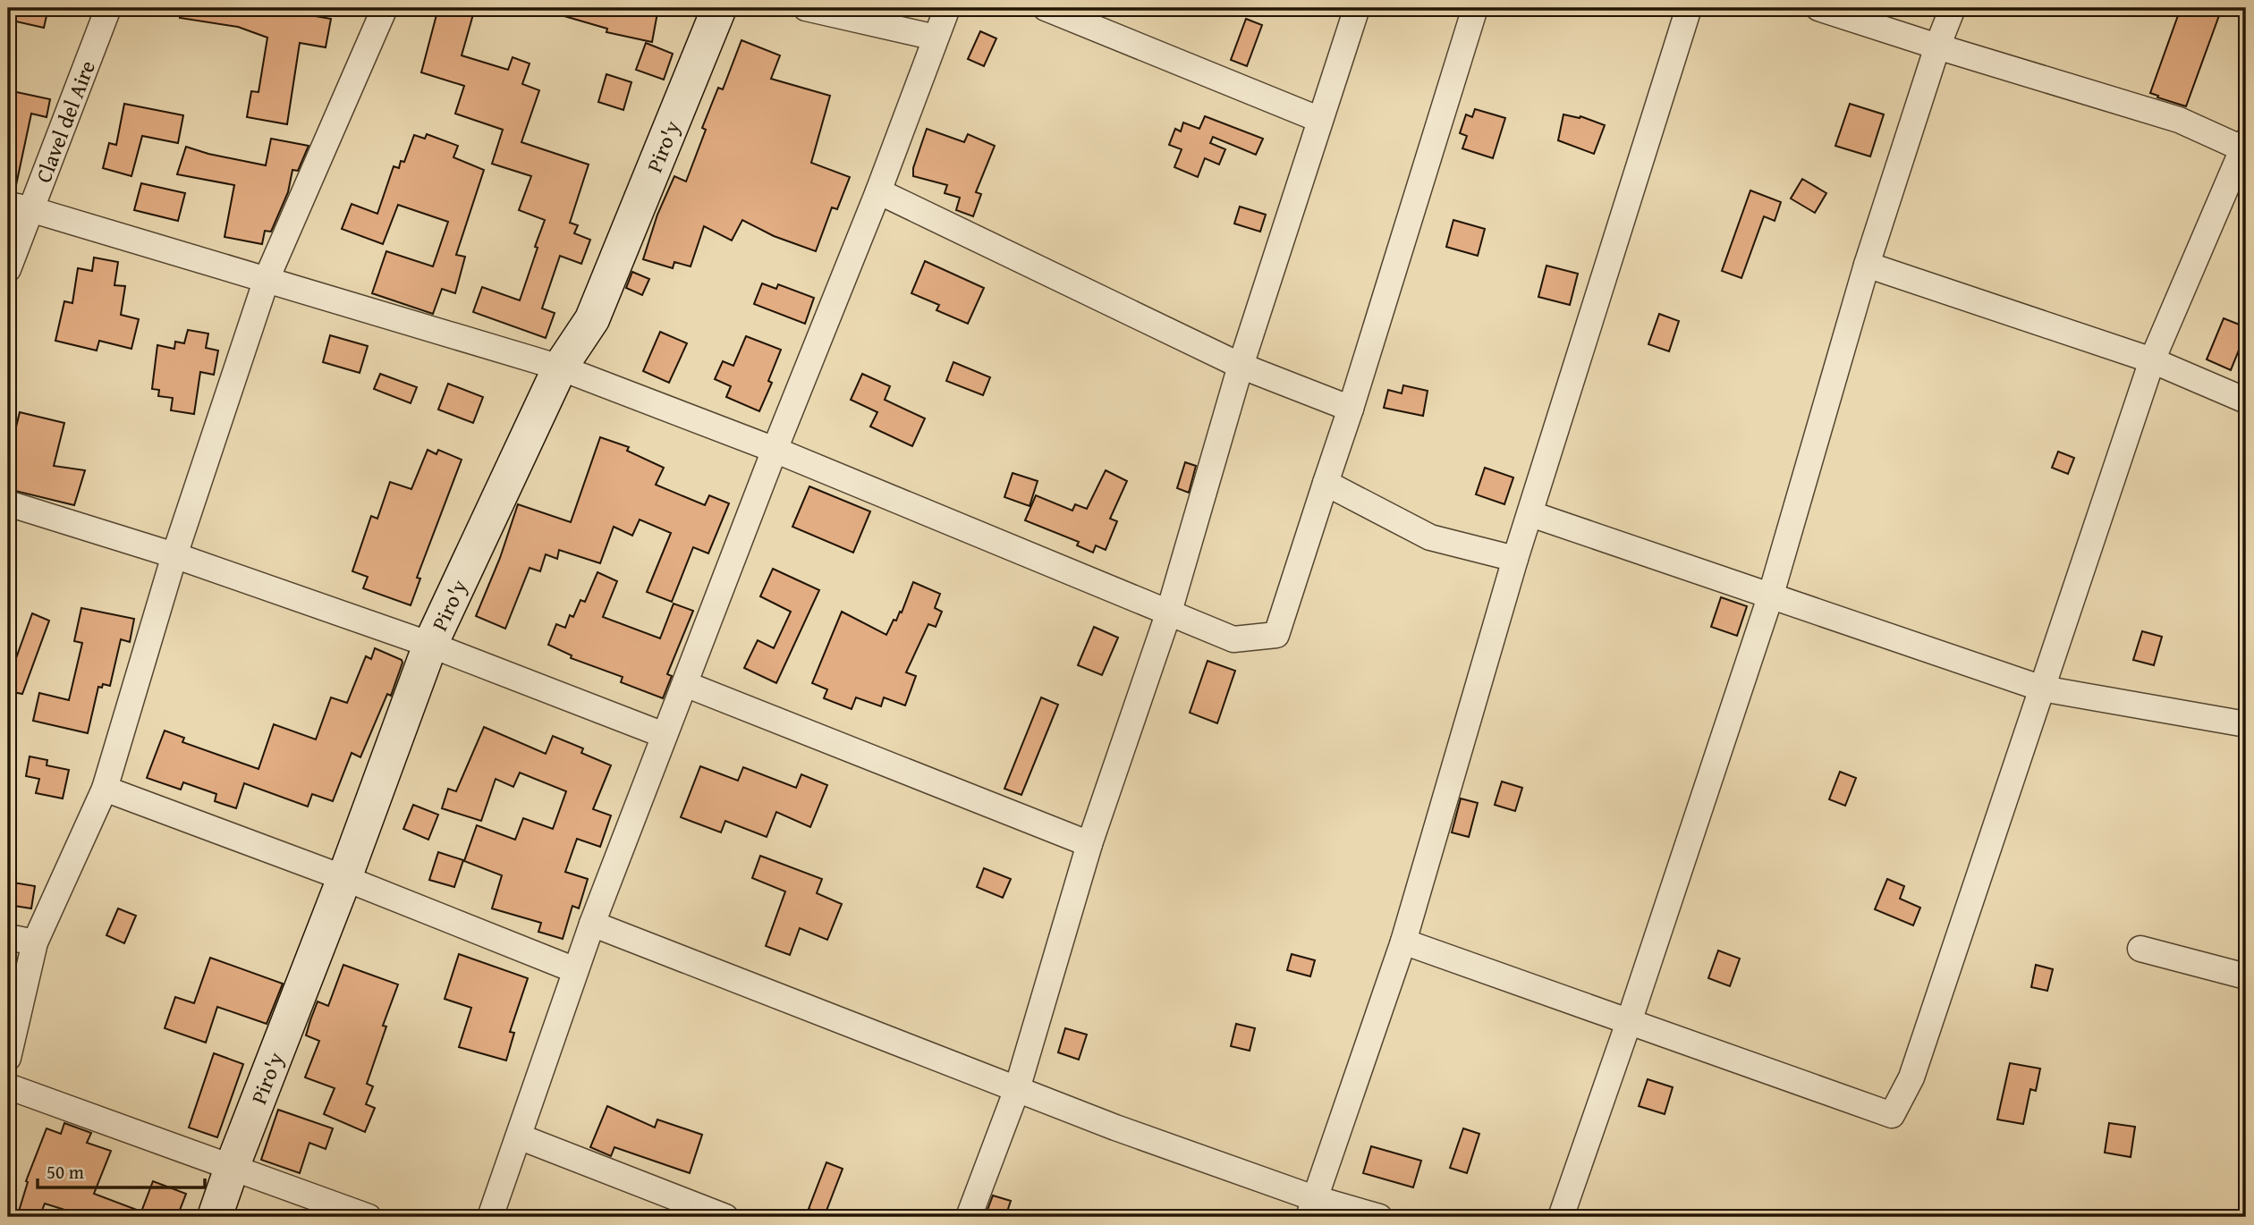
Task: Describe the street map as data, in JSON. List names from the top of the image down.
{
  "streets": {
    "main road": ["Piro'y"],
    "street": ["Clavel del Aire"]
  },
  "scale_bar": "50 m"
}
